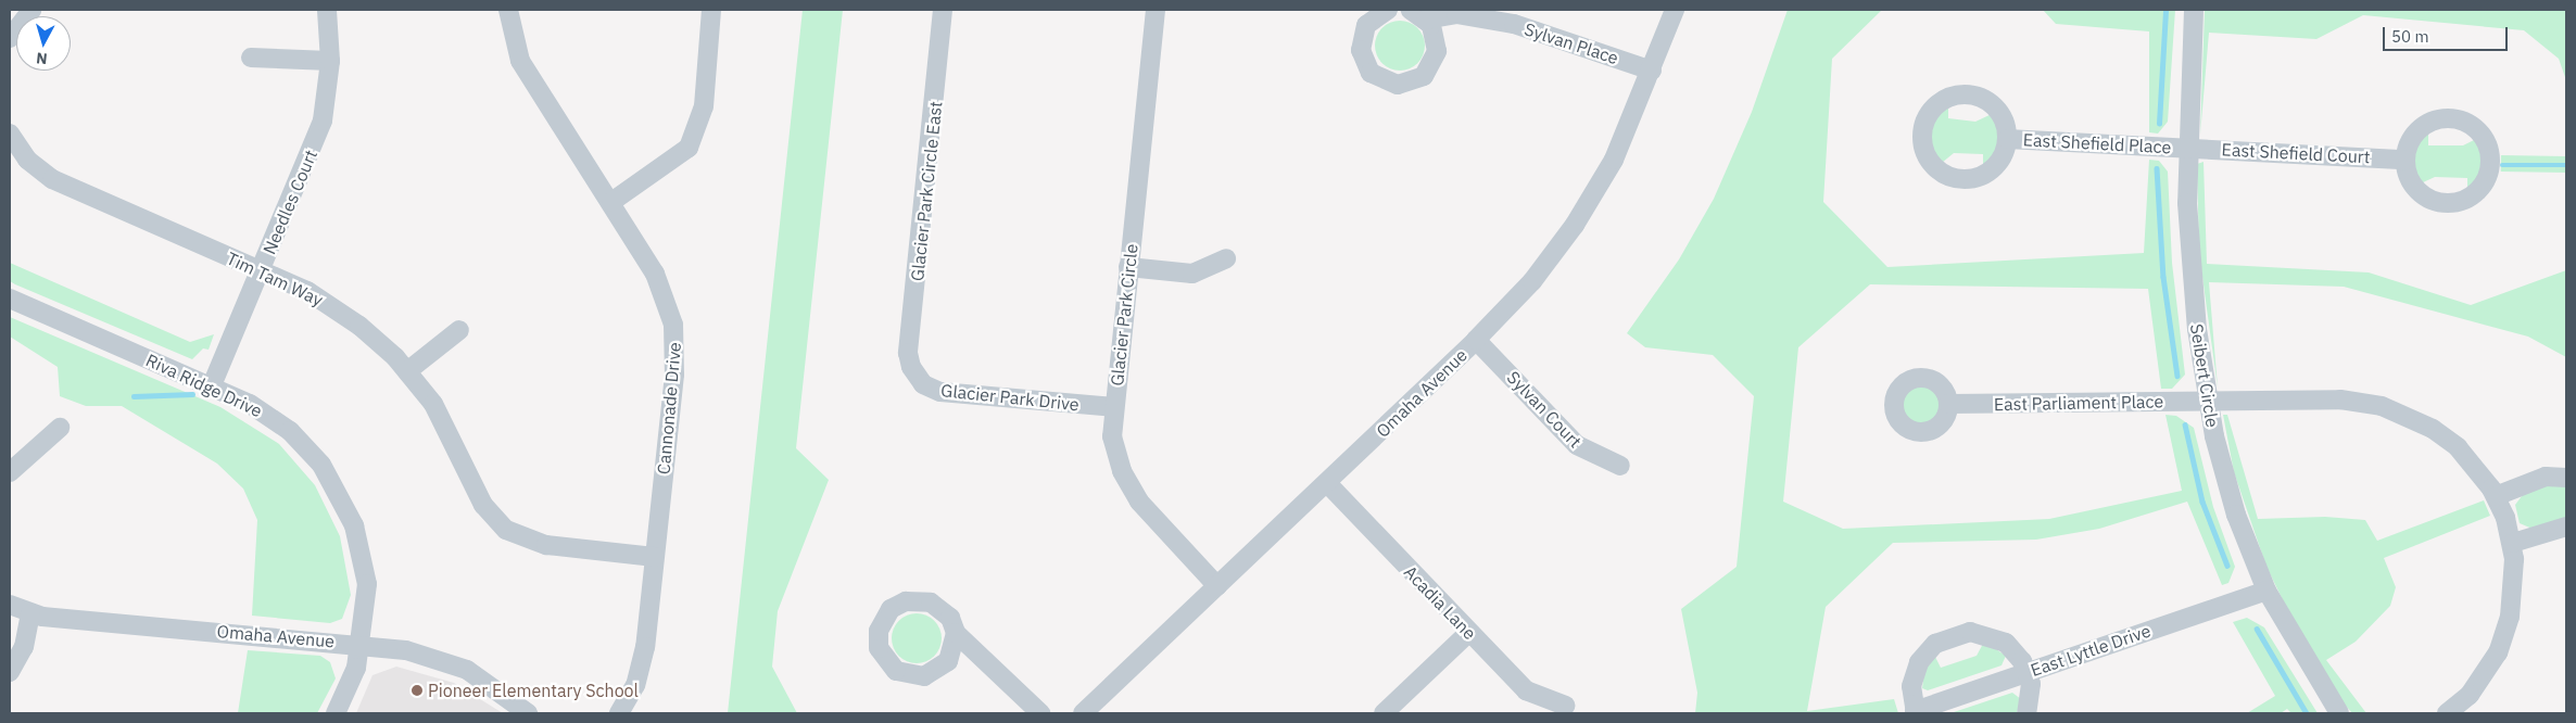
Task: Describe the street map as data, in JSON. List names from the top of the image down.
{
  "streets": {
    "street": [
      "Sylvan Place",
      "East Shefield Place",
      "East Shefield Court",
      "Glacier Park Circle East",
      "Needles Court",
      "Tim Tam Way",
      "Glacier Park Circle",
      "Seibert Circle",
      "Riva Ridge Drive",
      "Omaha Avenue",
      "Glacier Park Drive",
      "East Parliament Place",
      "Cannonade Drive",
      "Sylvan Court",
      "Acadia Lane",
      "East Lyttle Drive"
    ]
  },
  "crossings": [
    ["Sylvan Place", "Omaha Avenue"],
    ["East Shefield Place", "East Shefield Court"],
    ["East Shefield Place", "Seibert Circle"],
    ["East Shefield Court", "Seibert Circle"],
    ["Glacier Park Circle East", "Glacier Park Drive"],
    ["Needles Court", "Tim Tam Way"],
    ["Needles Court", "Riva Ridge Drive"],
    ["Tim Tam Way", "Cannonade Drive"],
    ["Glacier Park Circle", "Omaha Avenue"],
    ["Glacier Park Circle", "Glacier Park Drive"],
    ["Seibert Circle", "East Parliament Place"],
    ["Seibert Circle", "East Lyttle Drive"],
    ["Riva Ridge Drive", "Omaha Avenue"],
    ["Omaha Avenue", "Sylvan Court"],
    ["Omaha Avenue", "Acadia Lane"]
  ],
  "places": ["Pioneer Elementary School"],
  "scale_bar": "50 m",
  "north": "bottom"
}
